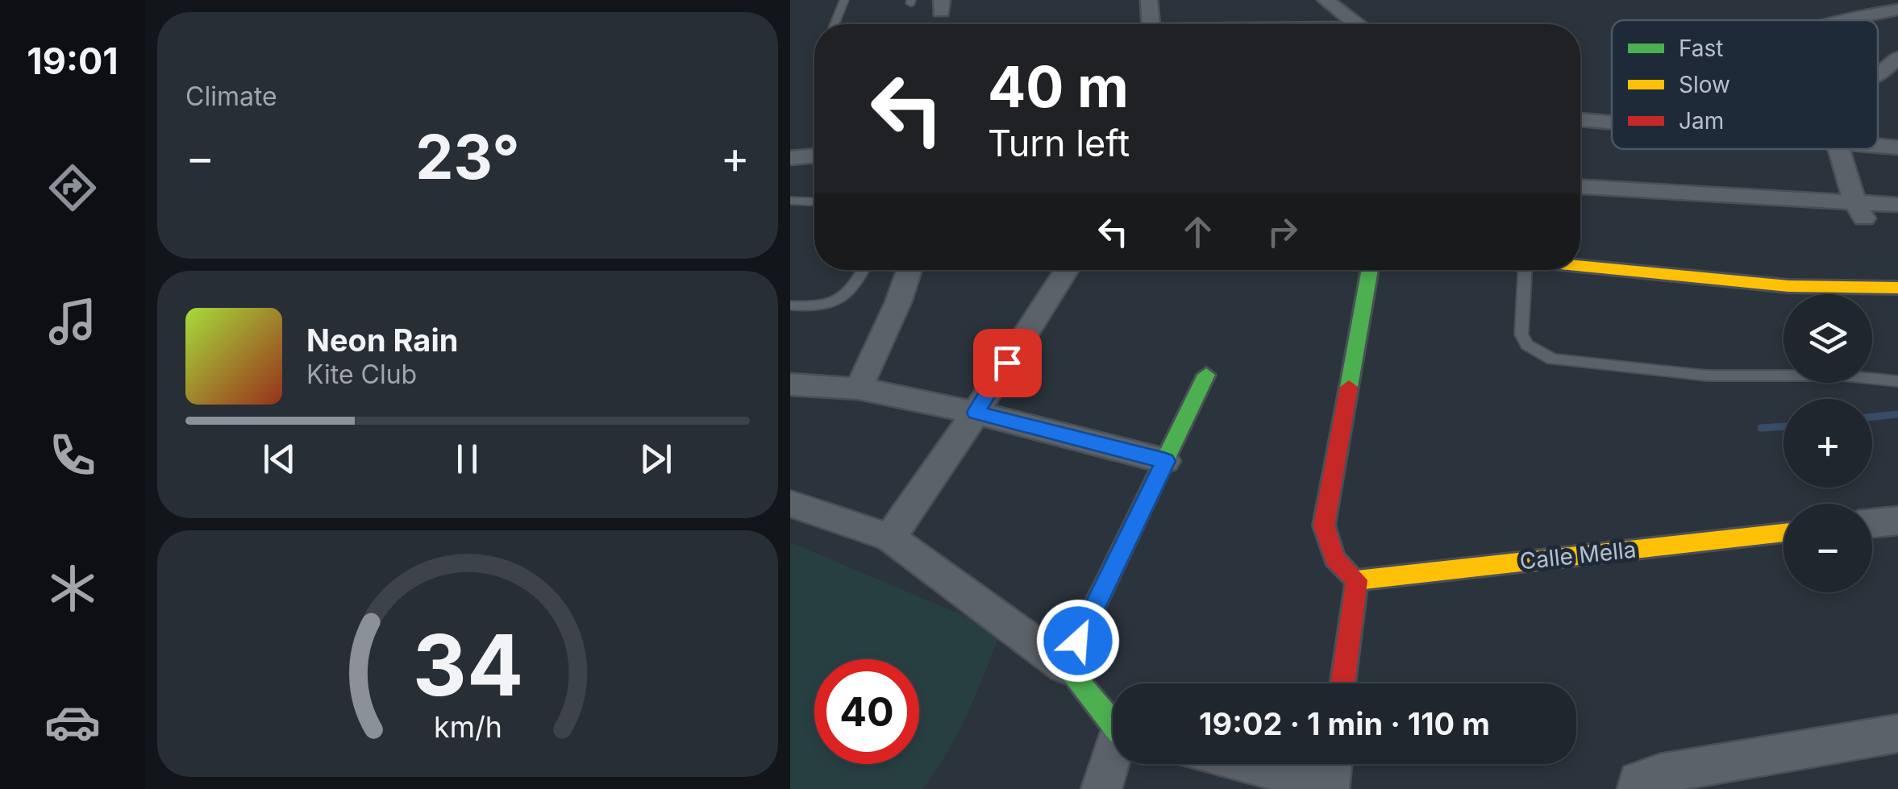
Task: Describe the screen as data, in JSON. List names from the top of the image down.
{
  "streets": {
    "street": ["Calle Mella"]
  },
  "legend": ["Fast", "Slow", "Jam"],
  "page": {
    "tabs": "19:01",
    "tile": "Climate",
    "turn": ["40 m", "Turn left"],
    "heat": ["−", "23°", "+"],
    "map_buttons": ["+", "−"],
    "song": ["Neon Rain", "Kite Club"],
    "limit": "40",
    "trip": "19:02 · 1 min · 110 m",
    "gauge": ["34", "km/h"]
  }
}
